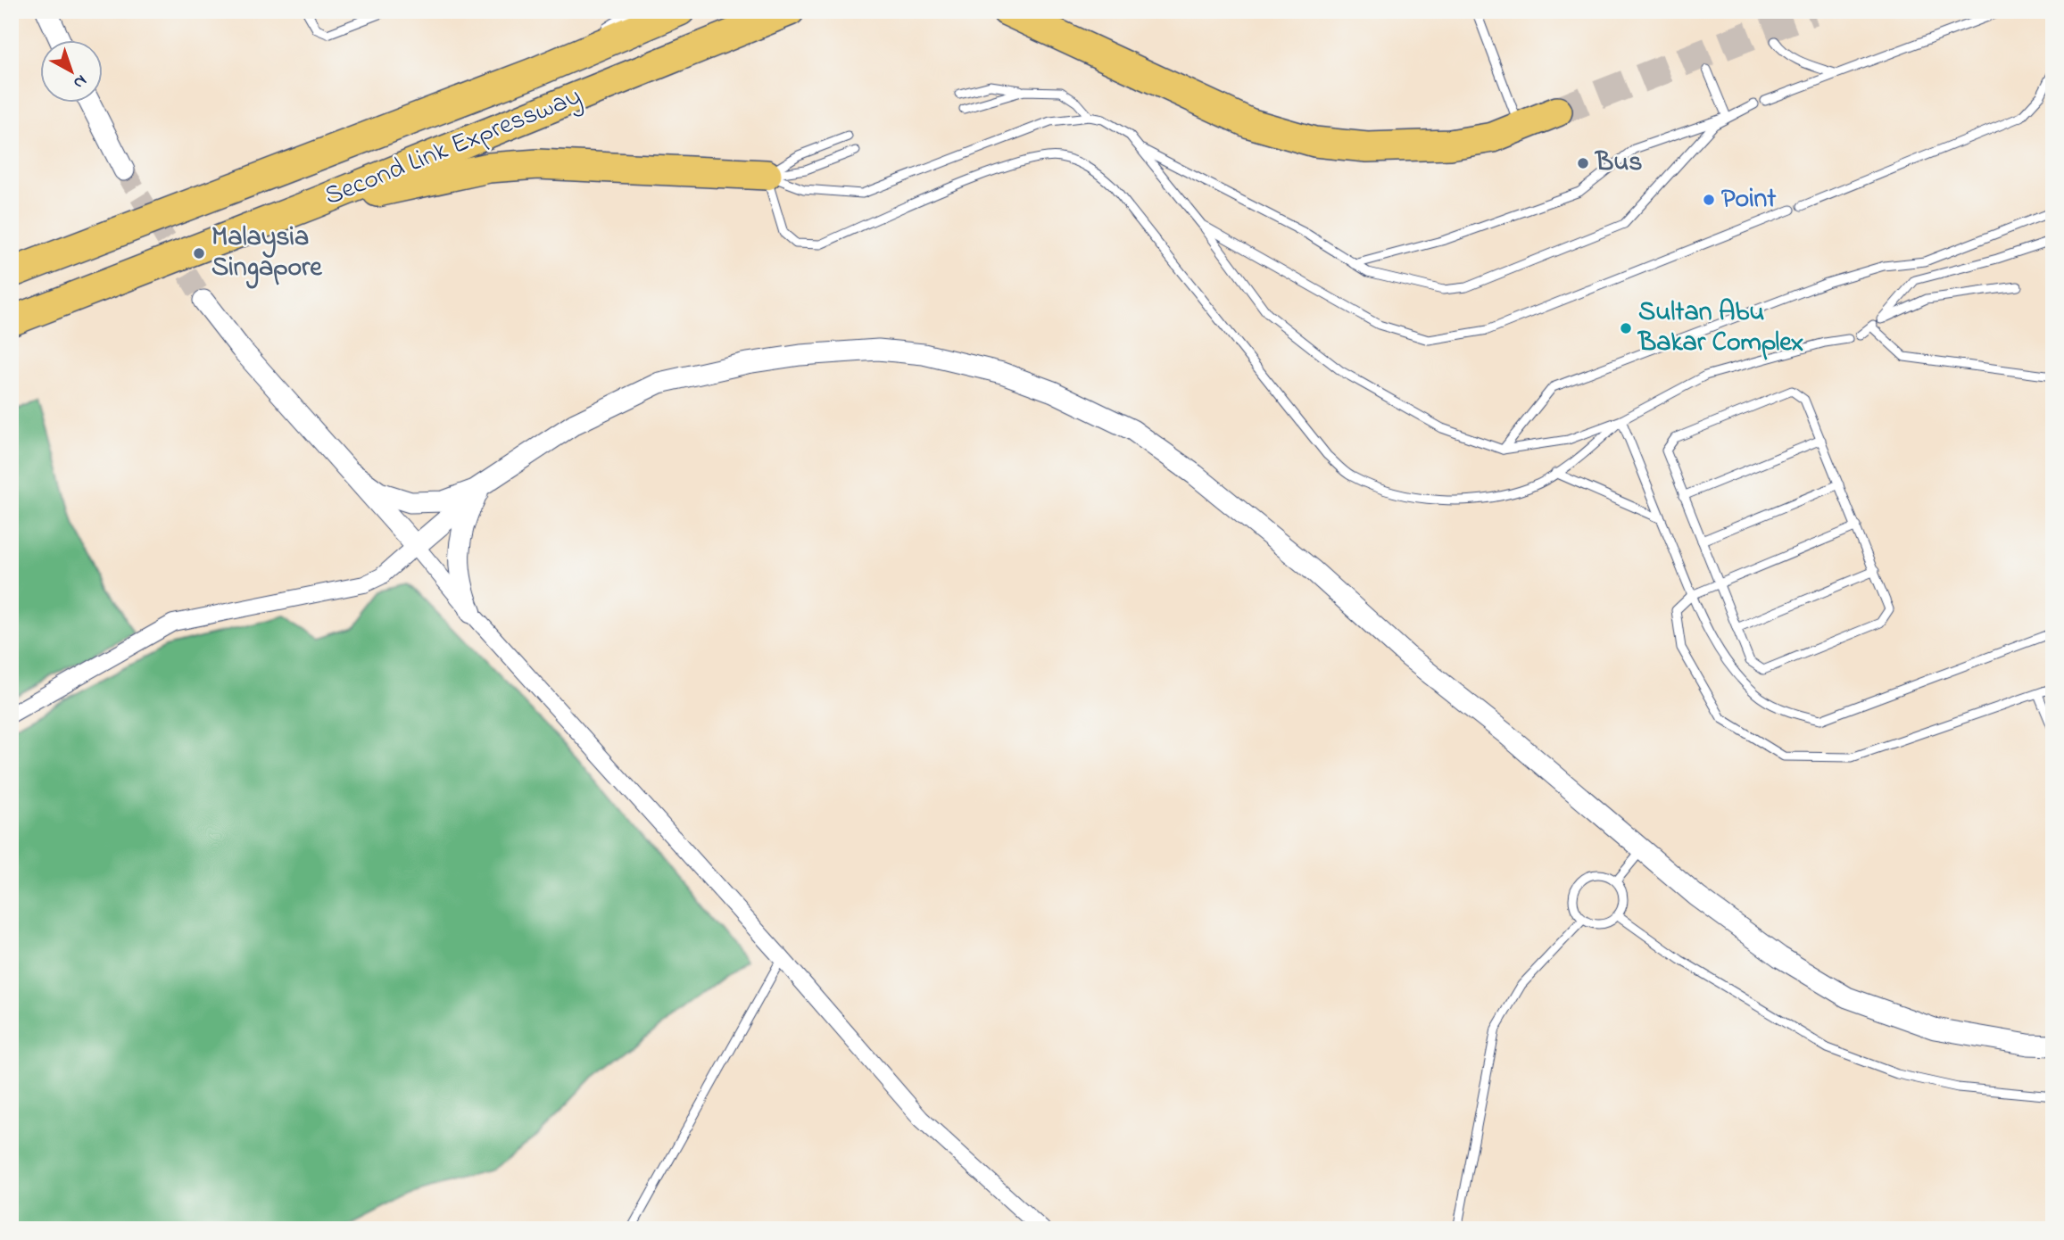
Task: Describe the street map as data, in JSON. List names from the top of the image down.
{
  "streets": {
    "highway": ["Second Link Expressway"]
  },
  "places": [
    "Bus",
    "Point",
    "Malaysia Singapore",
    "Sultan Abu Bakar Complex"
  ],
  "north": "bottom right"
}
